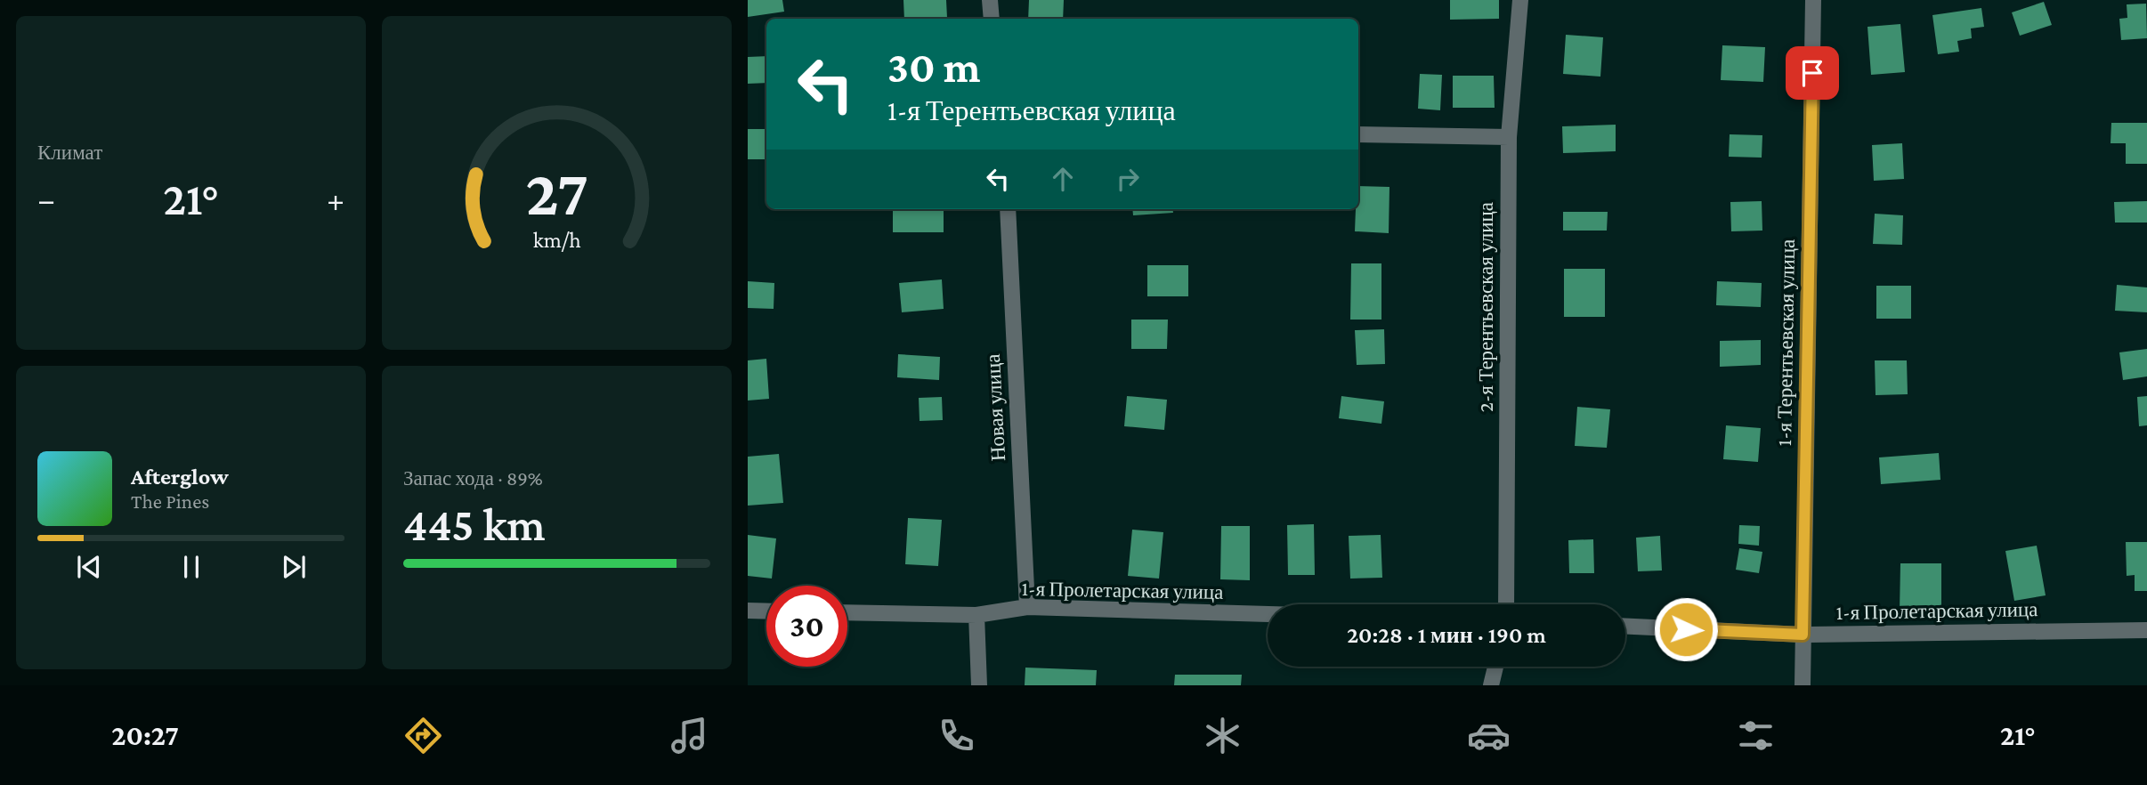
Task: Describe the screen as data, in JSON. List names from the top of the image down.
{
  "streets": {
    "street": [
      "2-я Терентьевская улица",
      "1-я Терентьевская улица",
      "Новая улица",
      "1-я Пролетарская улица"
    ]
  },
  "crossings": [
    ["1-я Терентьевская улица", "1-я Пролетарская улица"],
    ["Новая улица", "1-я Пролетарская улица"]
  ],
  "page": {
    "tile": [
      "Климат",
      ["Запас хода · 89%", "445 km"]
    ],
    "turn": ["30 m", "1-я Терентьевская улица"],
    "heat": ["−", "21°", "+"],
    "song": ["Afterglow", "The Pines"],
    "limit": "30",
    "trip": "20:28 · 1 мин · 190 m",
    "tabs": ["20:27", "21°"],
    "gauge": ["27", "km/h"]
  }
}
